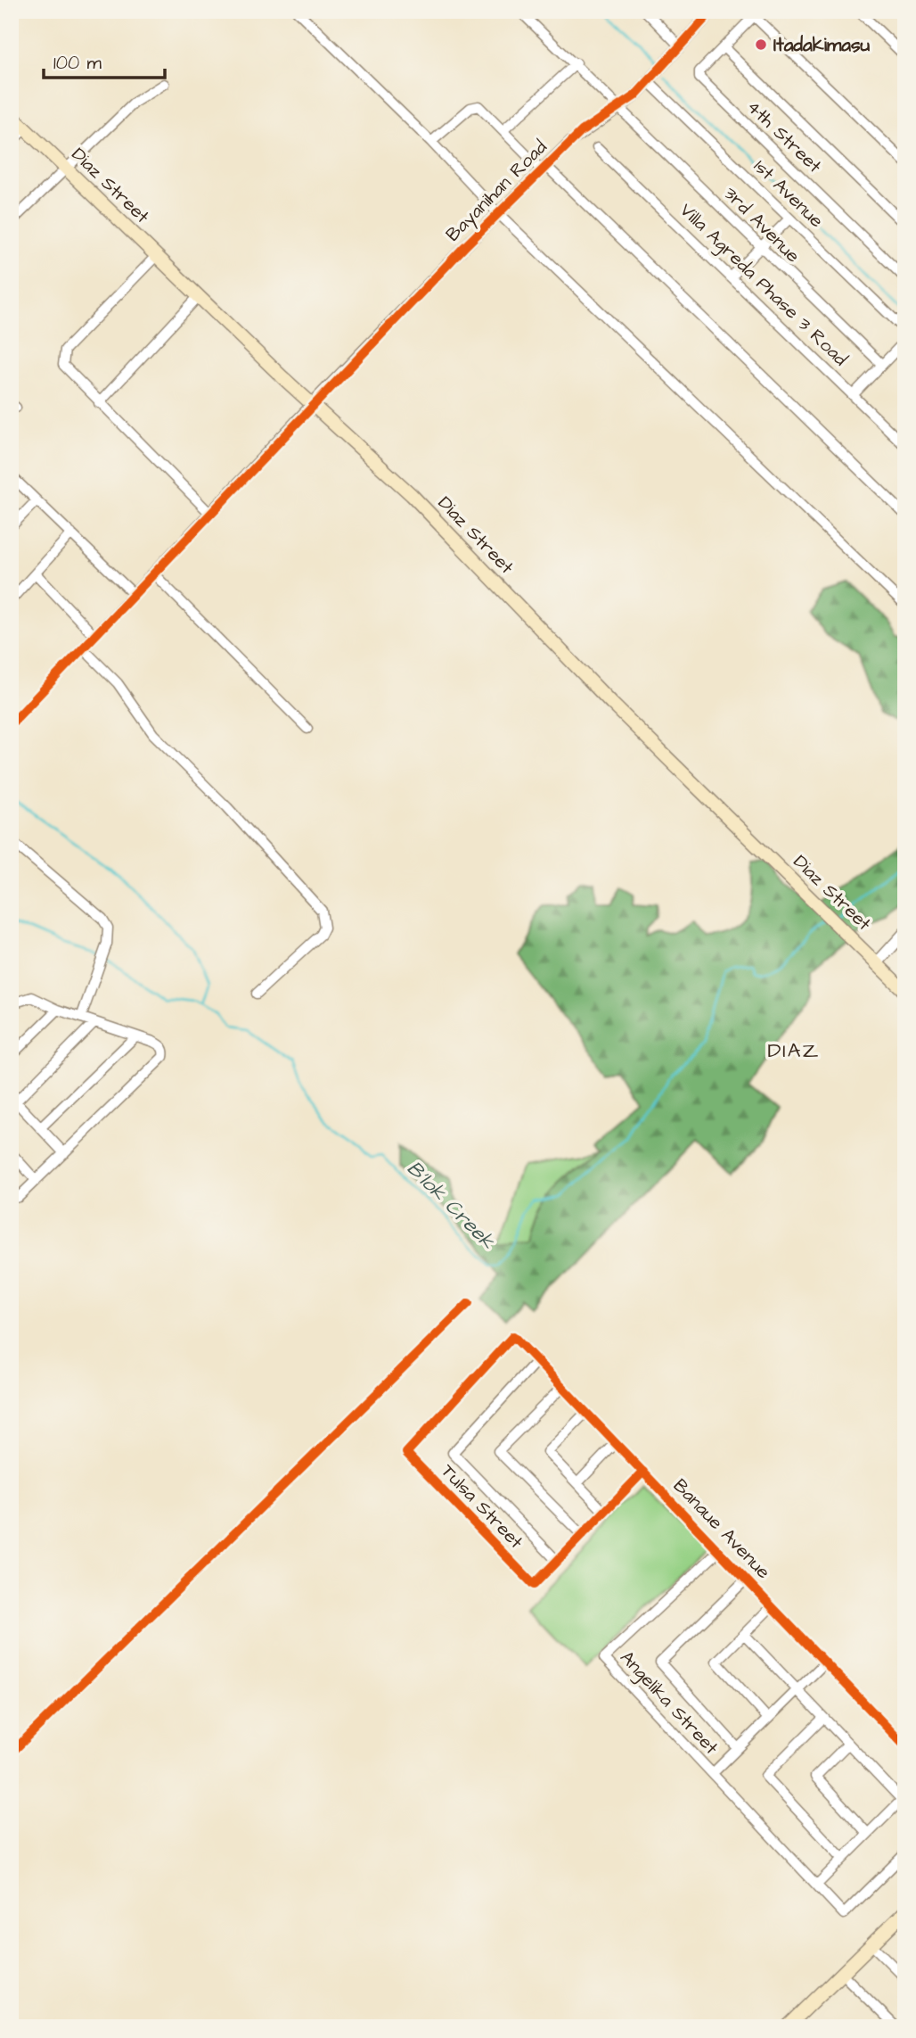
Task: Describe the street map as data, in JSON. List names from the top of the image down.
{
  "streets": {
    "main road": ["Diaz Street"],
    "street": [
      "4th Street",
      "Bayanihan Road",
      "1st Avenue",
      "3rd Avenue",
      "Villa Agreda Phase 3 Road",
      "Tulsa Street",
      "Banaue Avenue",
      "Angelika Street"
    ]
  },
  "crossings": [
    ["Diaz Street", "Bayanihan Road"],
    ["Bayanihan Road", "1st Avenue"],
    ["Bayanihan Road", "3rd Avenue"],
    ["Tulsa Street", "Banaue Avenue"],
    ["Banaue Avenue", "Angelika Street"]
  ],
  "districts": ["DIAZ"],
  "water": ["B'lok Creek"],
  "places": ["Itadakimasu"],
  "scale_bar": "100 m"
}
